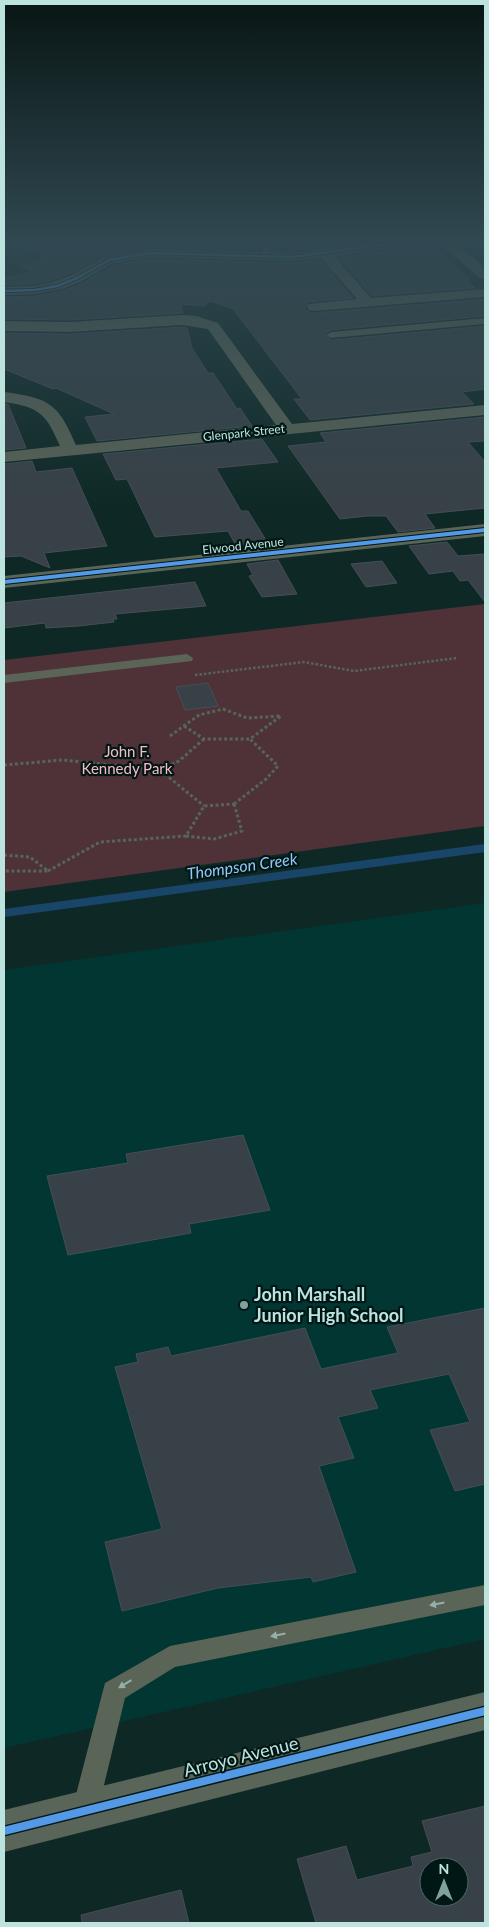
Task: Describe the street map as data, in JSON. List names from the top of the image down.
{
  "streets": {
    "street": ["Glenpark Street", "Elwood Avenue", "Arroyo Avenue"]
  },
  "water": ["Thompson Creek"],
  "parks": ["John F. Kennedy Park"],
  "places": ["John Marshall Junior High School"],
  "north": "top"
}
